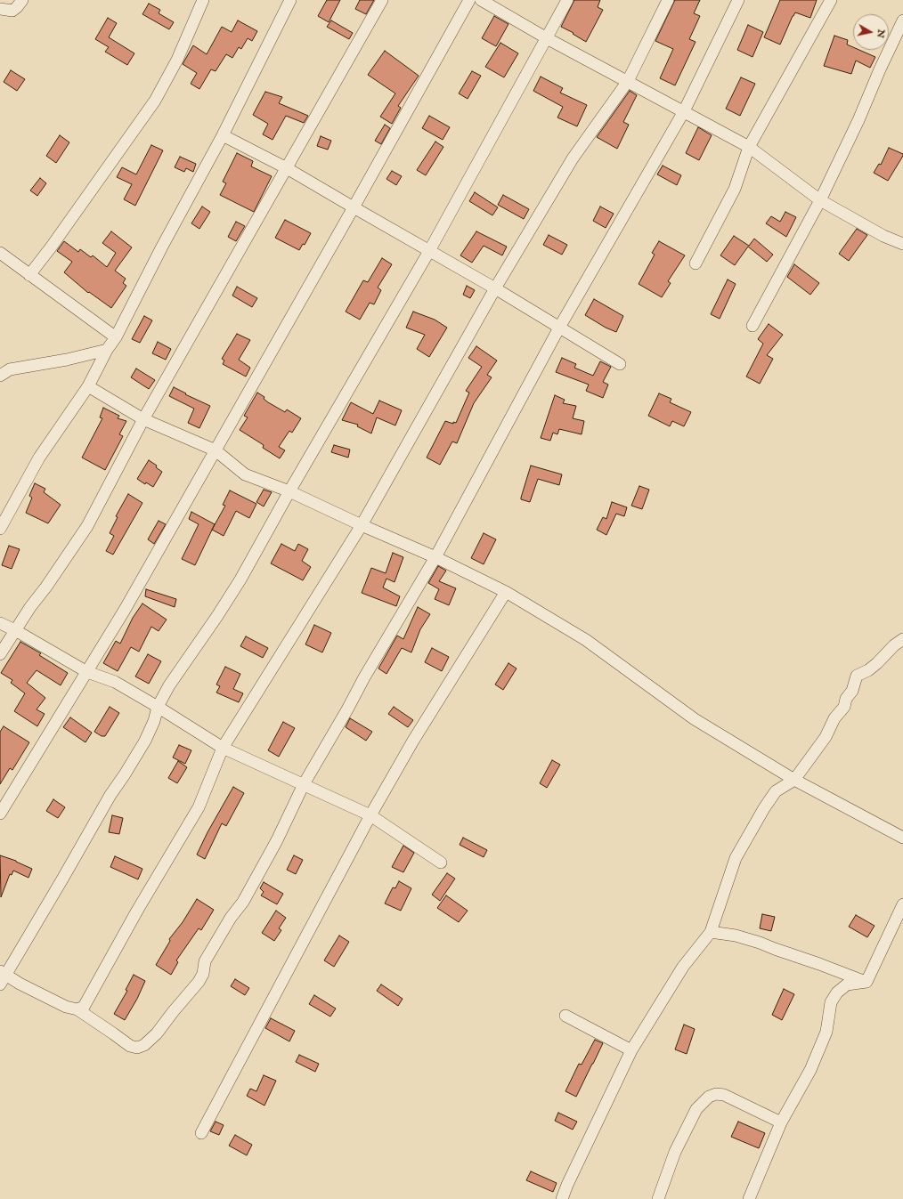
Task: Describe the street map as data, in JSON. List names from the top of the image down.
{
  "north": "right"
}
